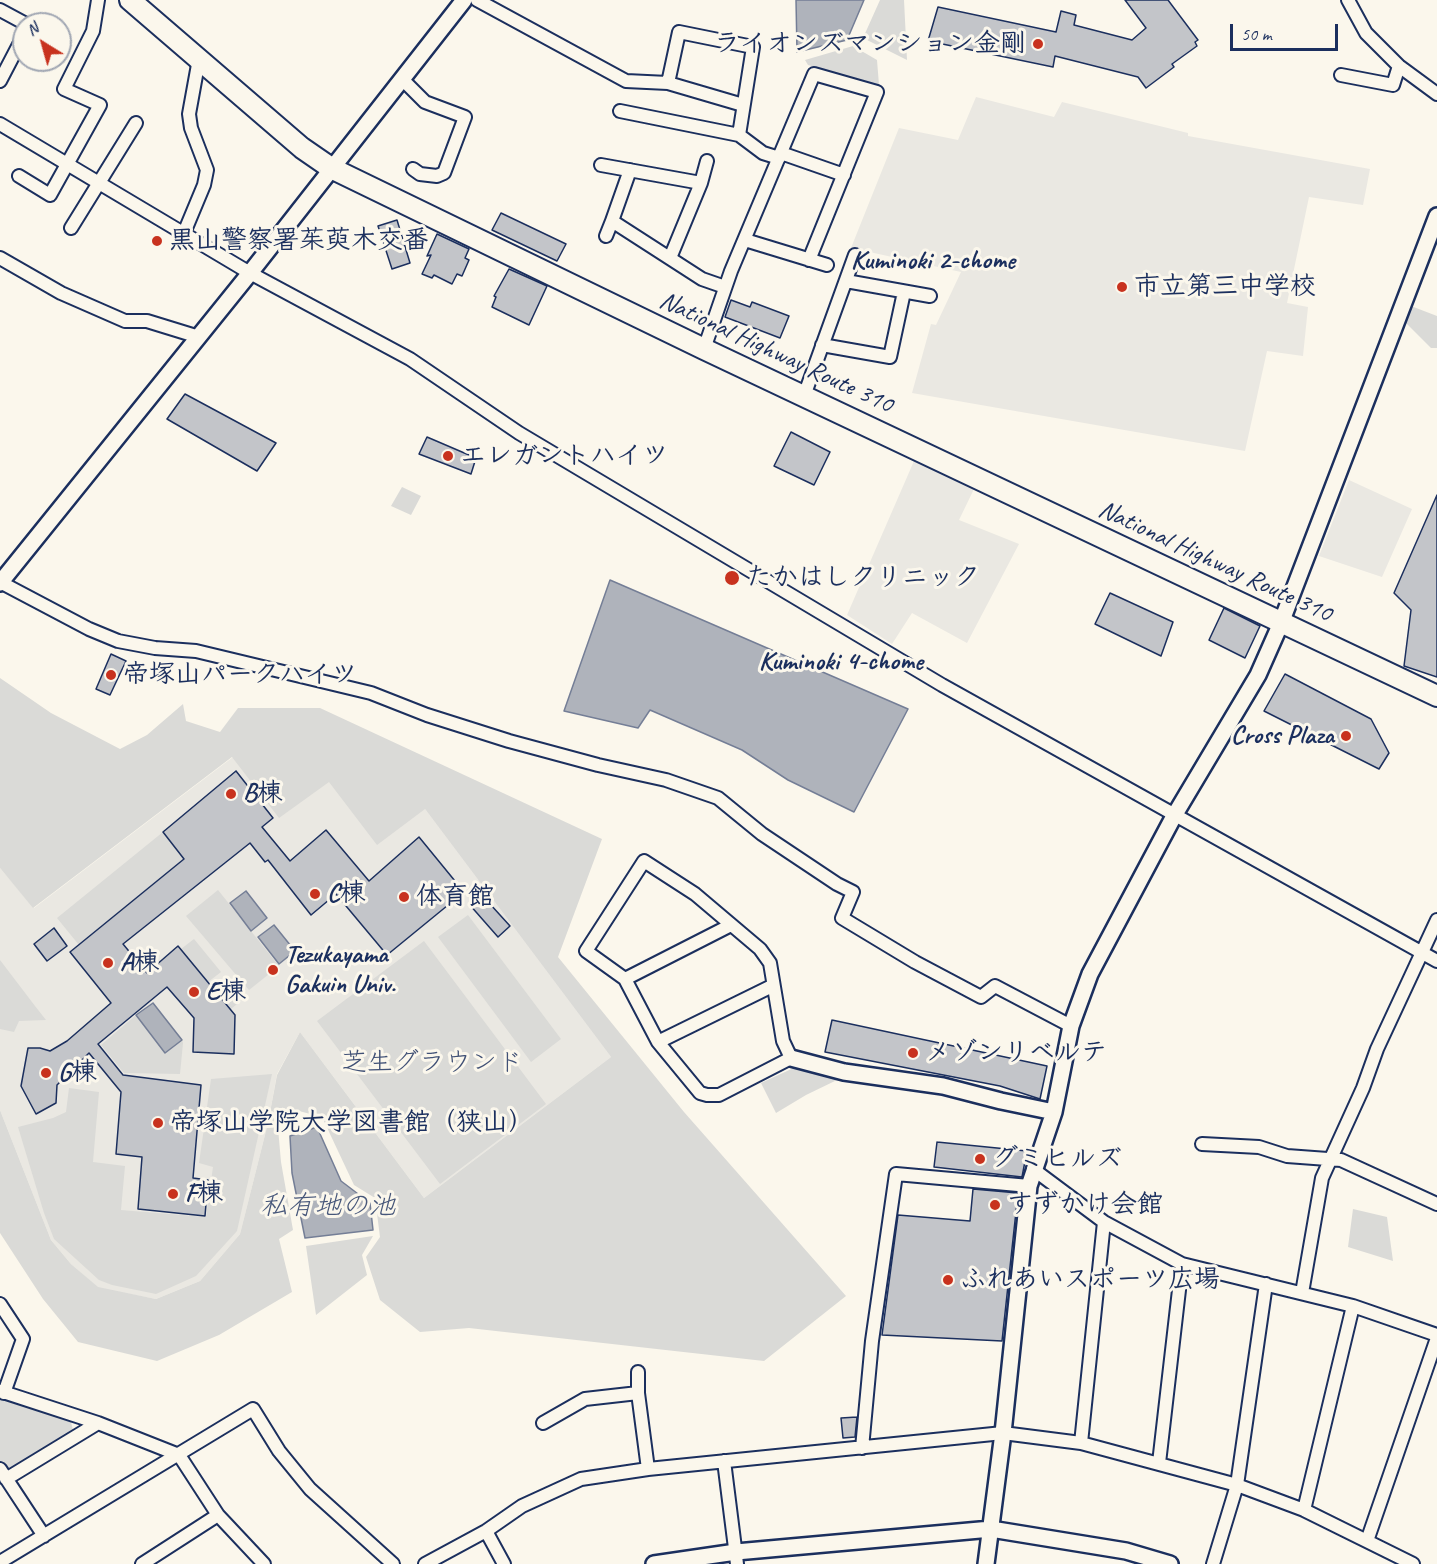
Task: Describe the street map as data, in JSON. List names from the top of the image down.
{
  "streets": {
    "highway": ["National Highway Route 310"]
  },
  "districts": ["Kuminoki 2-chome", "Kuminoki 4-chome"],
  "water": ["私有地の池"],
  "parks": ["芝生グラウンド"],
  "places": [
    "ライオンズマンション金剛",
    "黒山警察署茱萸木交番",
    "市立第三中学校",
    "エレガントハイツ",
    "たかはしクリニック",
    "帝塚山パークハイツ",
    "Cross Plaza",
    "B棟",
    "C棟",
    "体育館",
    "A棟",
    "Tezukayama Gakuin Univ.",
    "E棟",
    "メゾンリベルテ",
    "G棟",
    "帝塚山学院大学図書館（狭山）",
    "グミヒルズ",
    "F棟",
    "すずかけ会館",
    "ふれあいスポーツ広場"
  ],
  "scale_bar": "50 m",
  "north": "top left"
}
